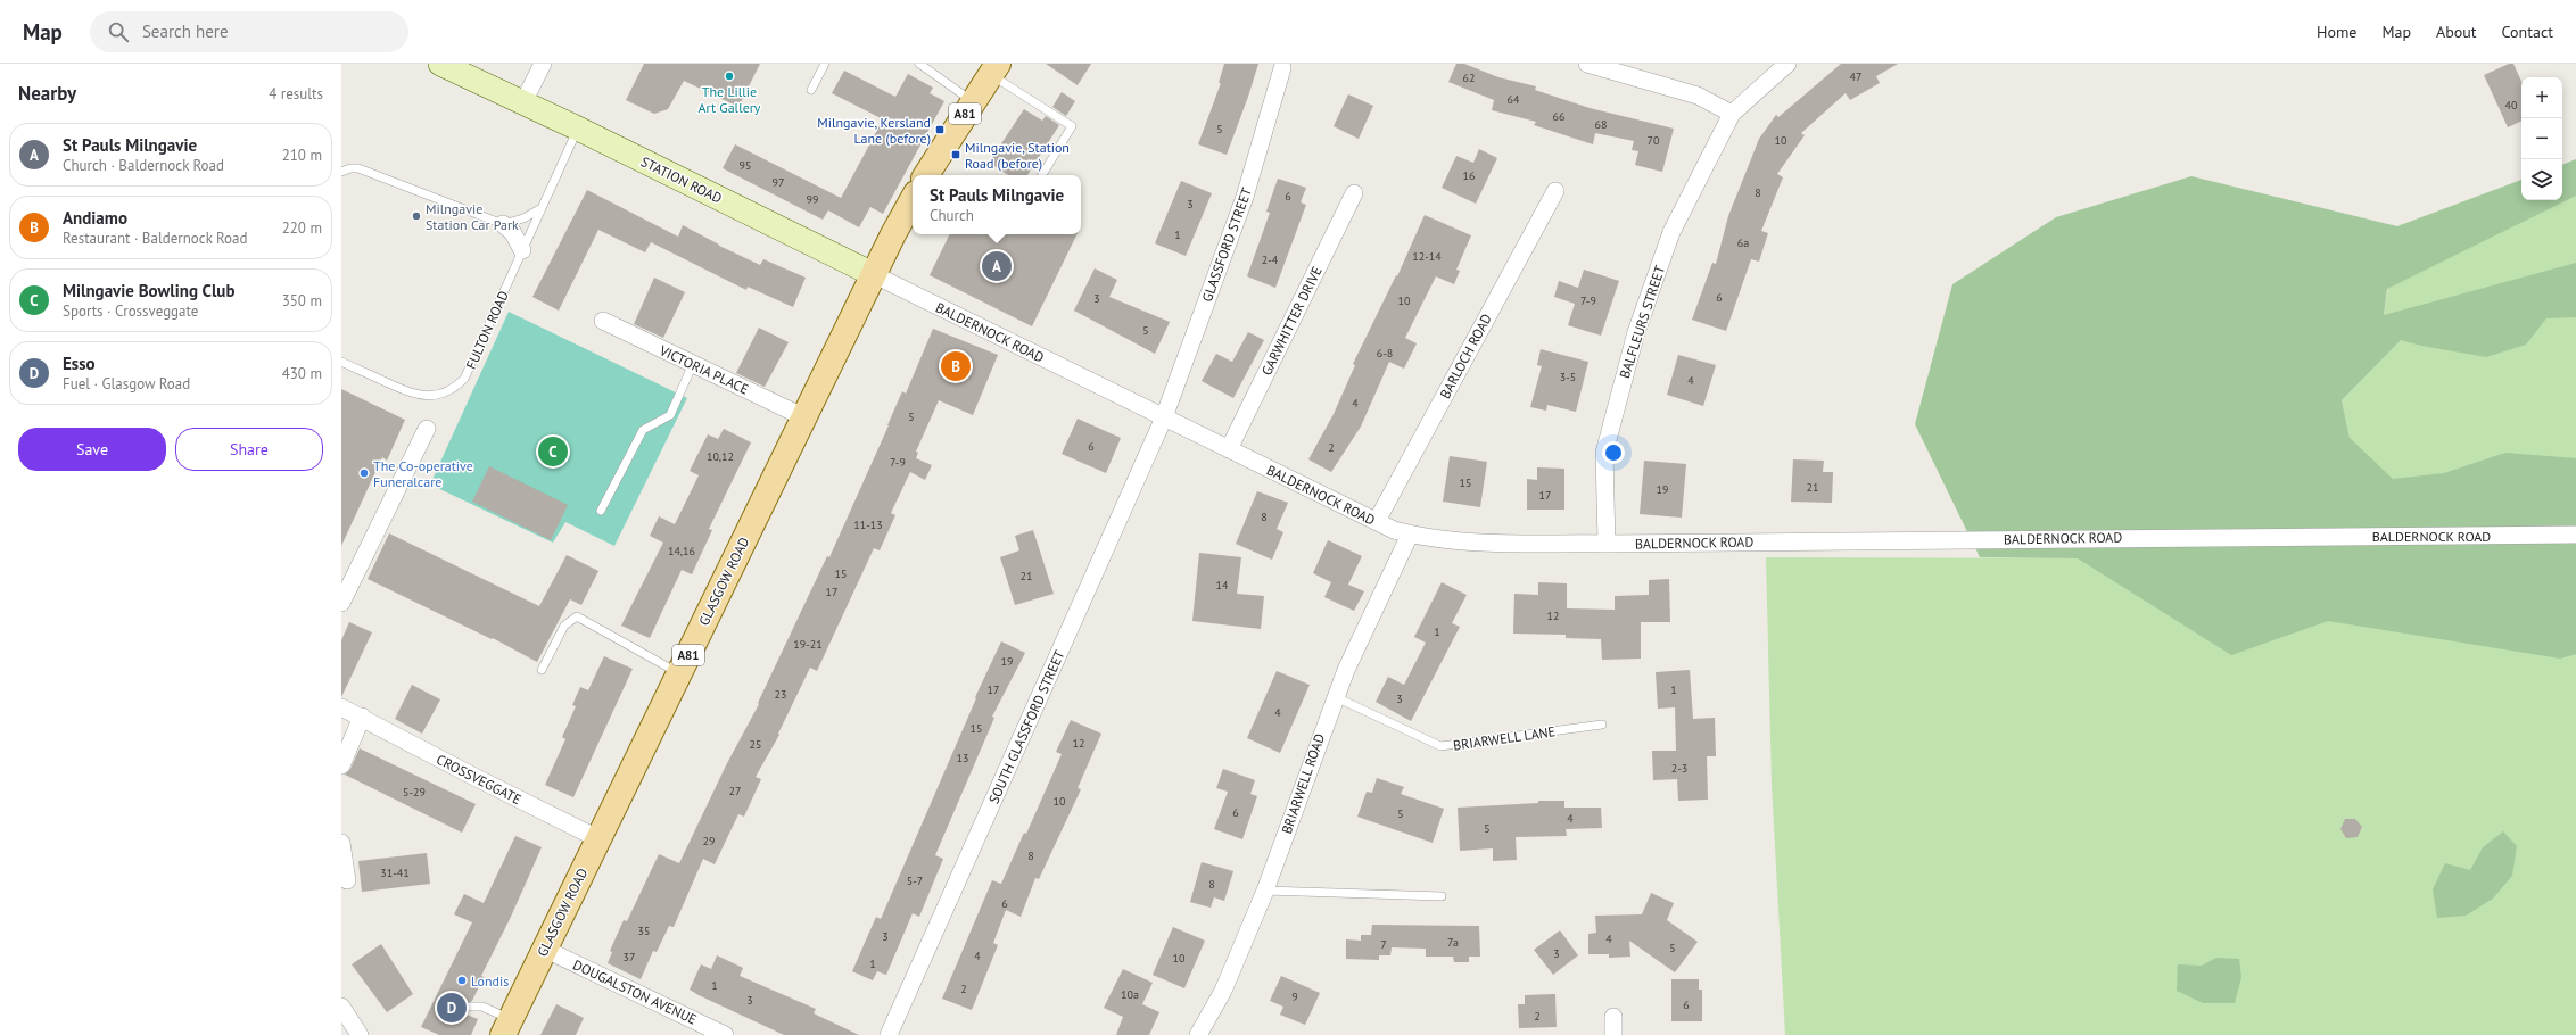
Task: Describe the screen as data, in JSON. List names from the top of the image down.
{
  "streets": {
    "main road": ["A81", "STATION ROAD", "GLASGOW ROAD"],
    "street": [
      "GLASSFORD STREET",
      "GARWHITTER DRIVE",
      "BALFLEURS STREET",
      "BALDERNOCK ROAD",
      "BARLOCH ROAD",
      "VICTORIA PLACE",
      "SOUTH GLASSFORD STREET",
      "CROSSVEGGATE",
      "BRIARWELL ROAD",
      "DOUGALSTON AVENUE"
    ],
    "lane": ["FULTON ROAD", "BRIARWELL LANE"]
  },
  "crossings": [
    ["A81", "STATION ROAD"],
    ["A81", "BALDERNOCK ROAD"],
    ["A81", "GLASGOW ROAD"],
    ["STATION ROAD", "FULTON ROAD"],
    ["STATION ROAD", "BALDERNOCK ROAD"],
    ["STATION ROAD", "GLASGOW ROAD"],
    ["GLASSFORD STREET", "BALDERNOCK ROAD"],
    ["GLASSFORD STREET", "SOUTH GLASSFORD STREET"],
    ["GARWHITTER DRIVE", "BALDERNOCK ROAD"],
    ["BALFLEURS STREET", "BALDERNOCK ROAD"],
    ["BALDERNOCK ROAD", "BARLOCH ROAD"],
    ["BALDERNOCK ROAD", "GLASGOW ROAD"],
    ["BALDERNOCK ROAD", "SOUTH GLASSFORD STREET"],
    ["BALDERNOCK ROAD", "BRIARWELL ROAD"],
    ["VICTORIA PLACE", "GLASGOW ROAD"],
    ["GLASGOW ROAD", "CROSSVEGGATE"],
    ["GLASGOW ROAD", "DOUGALSTON AVENUE"],
    ["BRIARWELL LANE", "BRIARWELL ROAD"]
  ],
  "places": {
    "other": [
      "The Lillie Art Gallery",
      "Milngavie Station Car Park",
      "The Co-operative Funeralcare",
      "Londis"
    ],
    "transit": ["Milngavie, Kersland Lane (before)", "Milngavie, Station Road (before)"]
  },
  "house_numbers": [
    "47",
    "62",
    "64",
    "40",
    "66",
    "68",
    "5",
    "70",
    "10",
    "95",
    "16",
    "97",
    "8",
    "6",
    "99",
    "3",
    "1",
    "6a",
    "12-14",
    "2-4",
    "6",
    "3",
    "10",
    "7-9",
    "5",
    "6-8",
    "3-5",
    "4",
    "4",
    "5",
    "6",
    "2",
    "10,12",
    "7-9",
    "15",
    "21",
    "19",
    "17",
    "8",
    "11-13",
    "14,16",
    "15",
    "21",
    "14",
    "17",
    "12",
    "1",
    "19-21",
    "19",
    "17",
    "1",
    "23",
    "3",
    "4",
    "15",
    "12",
    "25",
    "13",
    "2-3",
    "27",
    "5-29",
    "10",
    "6",
    "5",
    "4",
    "5",
    "29",
    "8",
    "31-41",
    "5-7",
    "8",
    "6",
    "35",
    "3",
    "4",
    "7a",
    "7",
    "5",
    "3",
    "4",
    "37",
    "10",
    "1",
    "1",
    "2",
    "10a",
    "9",
    "3",
    "6",
    "2"
  ],
  "page": {
    "header": "Map",
    "search": "Search here",
    "nav": [
      "Home",
      "Map",
      "About",
      "Contact"
    ],
    "heading": ["Nearby", "4 results"],
    "map_buttons": ["+", "−"],
    "list": [
      {
        "mark": "A",
        "name": "St Pauls Milngavie",
        "note": "Church · Baldernock Road",
        "value": "210 m"
      },
      {
        "mark": "B",
        "name": "Andiamo",
        "note": "Restaurant · Baldernock Road",
        "value": "220 m"
      },
      {
        "mark": "C",
        "name": "Milngavie Bowling Club",
        "note": "Sports · Crossveggate",
        "value": "350 m"
      },
      {
        "mark": "D",
        "name": "Esso",
        "note": "Fuel · Glasgow Road",
        "value": "430 m"
      }
    ],
    "popup": ["St Pauls Milngavie", "Church"],
    "pins": [
      "A",
      "B",
      "C",
      "D"
    ],
    "buttons": ["Save", "Share"]
  }
}
